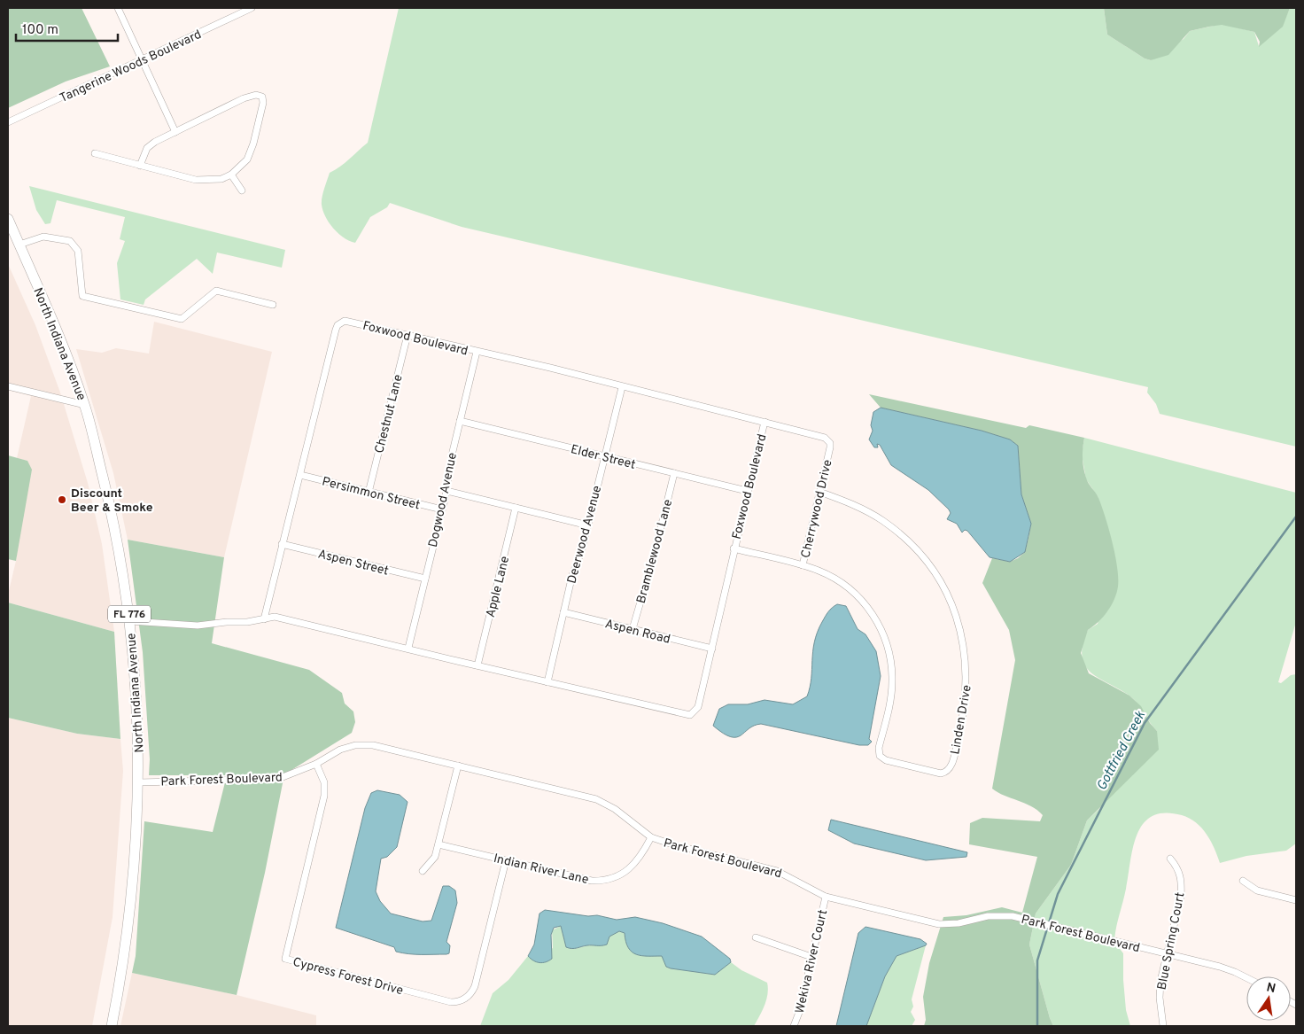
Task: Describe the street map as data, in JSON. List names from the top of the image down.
{
  "streets": {
    "main road": ["North Indiana Avenue", "FL 776"],
    "street": [
      "Tangerine Woods Boulevard",
      "Foxwood Boulevard",
      "Chestnut Lane",
      "Elder Street",
      "Persimmon Street",
      "Dogwood Avenue",
      "Cherrywood Drive",
      "Deerwood Avenue",
      "Bramblewood Lane",
      "Aspen Street",
      "Apple Lane",
      "Aspen Road",
      "Linden Drive",
      "Park Forest Boulevard",
      "Indian River Lane",
      "Blue Spring Court",
      "Wekiva River Court",
      "Cypress Forest Drive"
    ]
  },
  "crossings": [
    ["Foxwood Boulevard", "North Indiana Avenue"],
    ["Foxwood Boulevard", "Chestnut Lane"],
    ["Foxwood Boulevard", "Elder Street"],
    ["Foxwood Boulevard", "Persimmon Street"],
    ["Foxwood Boulevard", "Dogwood Avenue"],
    ["Foxwood Boulevard", "Cherrywood Drive"],
    ["Foxwood Boulevard", "Deerwood Avenue"],
    ["Foxwood Boulevard", "Aspen Street"],
    ["Foxwood Boulevard", "Apple Lane"],
    ["Foxwood Boulevard", "Aspen Road"],
    ["Foxwood Boulevard", "Linden Drive"],
    ["North Indiana Avenue", "Park Forest Boulevard"],
    ["Chestnut Lane", "Persimmon Street"],
    ["Elder Street", "Dogwood Avenue"],
    ["Elder Street", "Deerwood Avenue"],
    ["Elder Street", "Bramblewood Lane"],
    ["Persimmon Street", "Dogwood Avenue"],
    ["Dogwood Avenue", "Aspen Street"],
    ["Cherrywood Drive", "Linden Drive"],
    ["Deerwood Avenue", "Aspen Road"],
    ["Bramblewood Lane", "Aspen Road"],
    ["Park Forest Boulevard", "Indian River Lane"],
    ["Park Forest Boulevard", "Blue Spring Court"],
    ["Park Forest Boulevard", "Wekiva River Court"],
    ["Park Forest Boulevard", "Cypress Forest Drive"],
    ["Indian River Lane", "Cypress Forest Drive"]
  ],
  "water": ["Gottfried Creek"],
  "places": ["Discount Beer & Smoke"],
  "scale_bar": "100 m",
  "north": "top"
}
